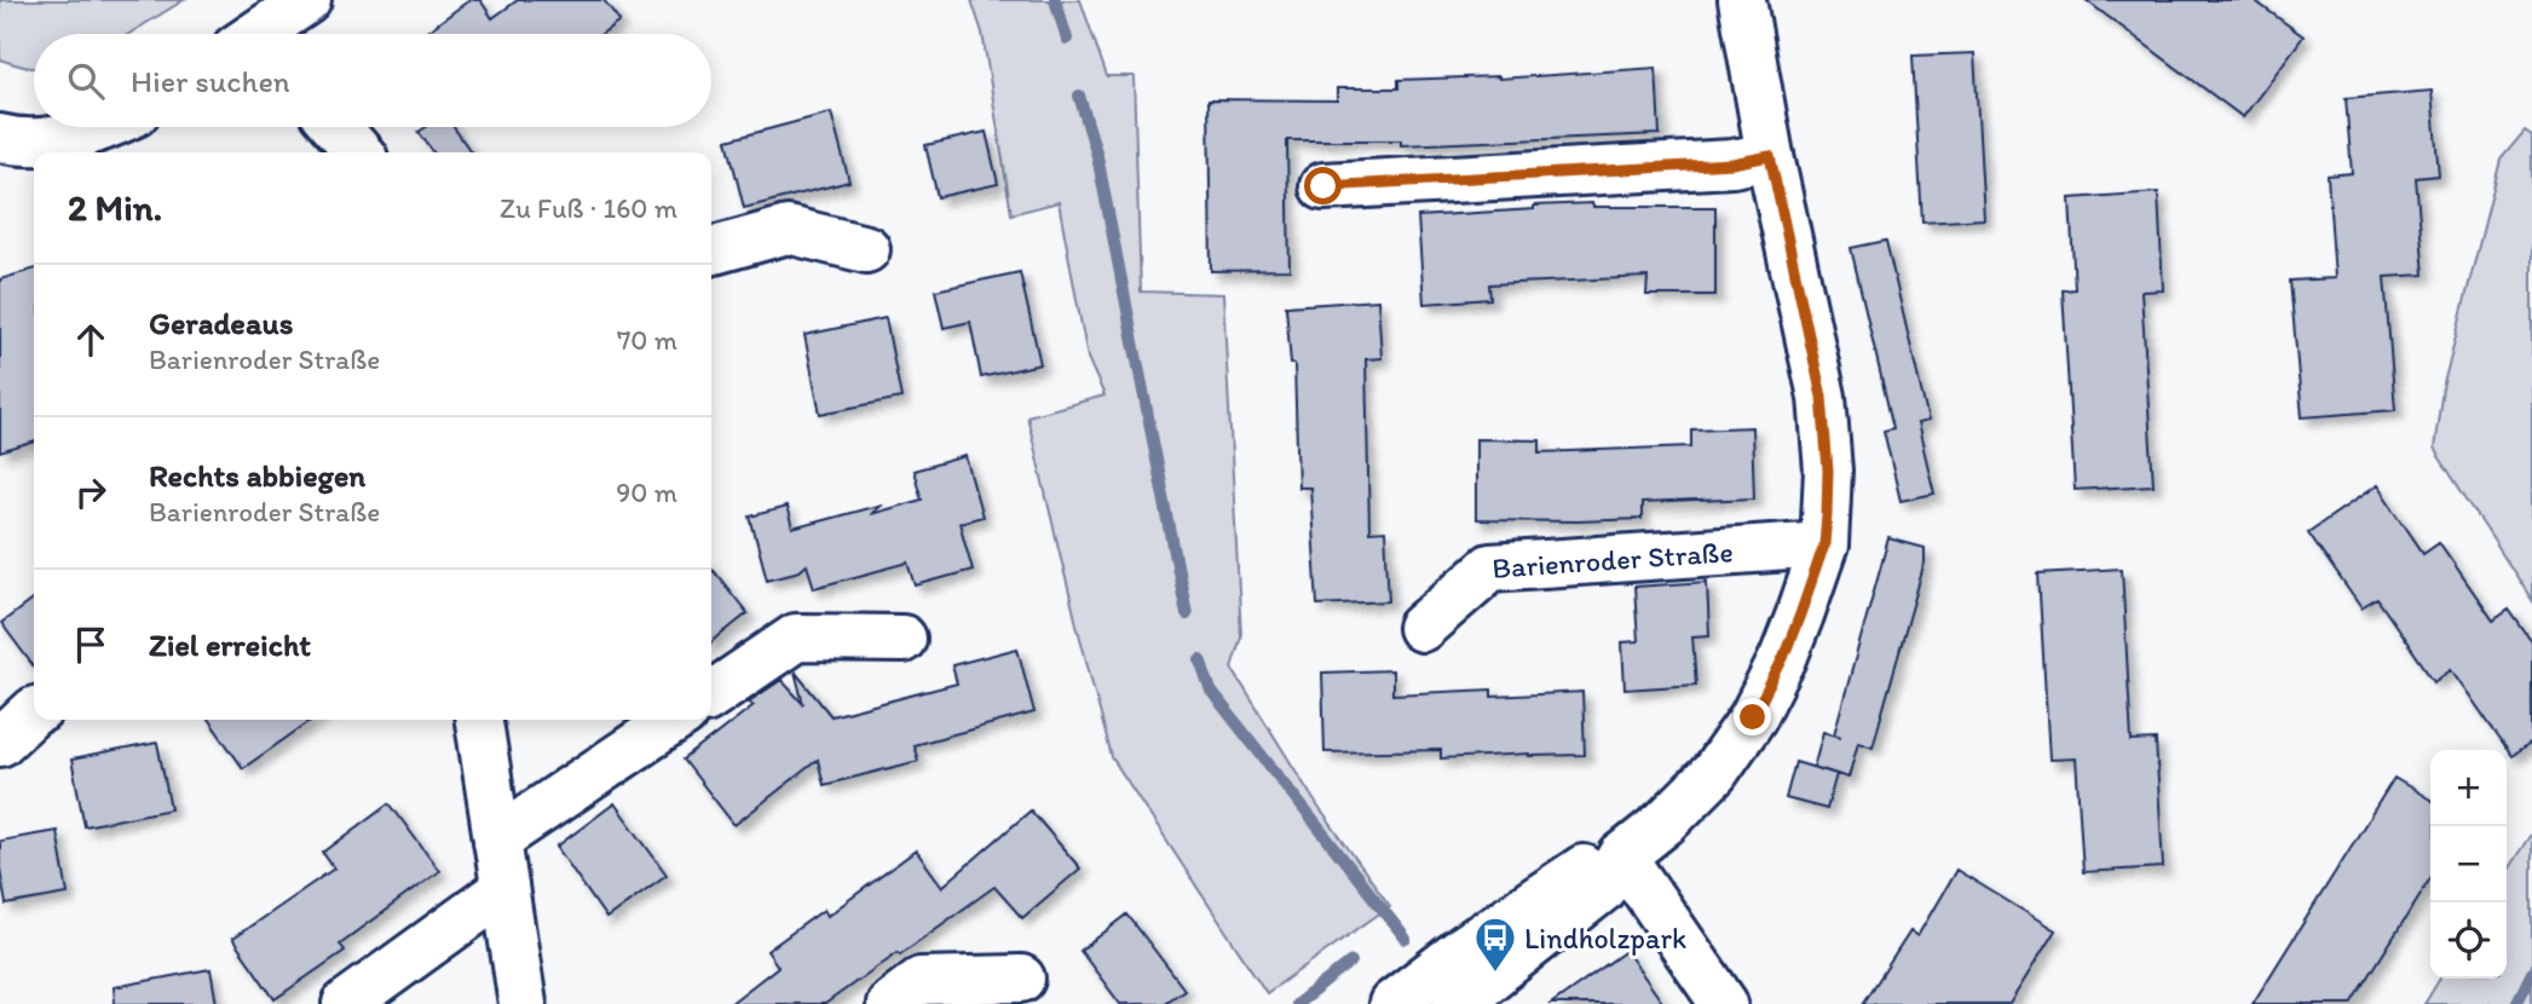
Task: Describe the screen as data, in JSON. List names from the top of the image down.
{
  "streets": {
    "street": ["Barienroder Straße"]
  },
  "places": {
    "bus stop": ["Lindholzpark"]
  },
  "page": {
    "search": "Hier suchen",
    "heading": ["2 Min.", "Zu Fuß · 160 m"],
    "list": [
      ["Geradeaus", "Barienroder Straße", "70 m"],
      ["Rechts abbiegen", "Barienroder Straße", "90 m"],
      "Ziel erreicht"
    ],
    "map_buttons": ["+", "−"]
  }
}
